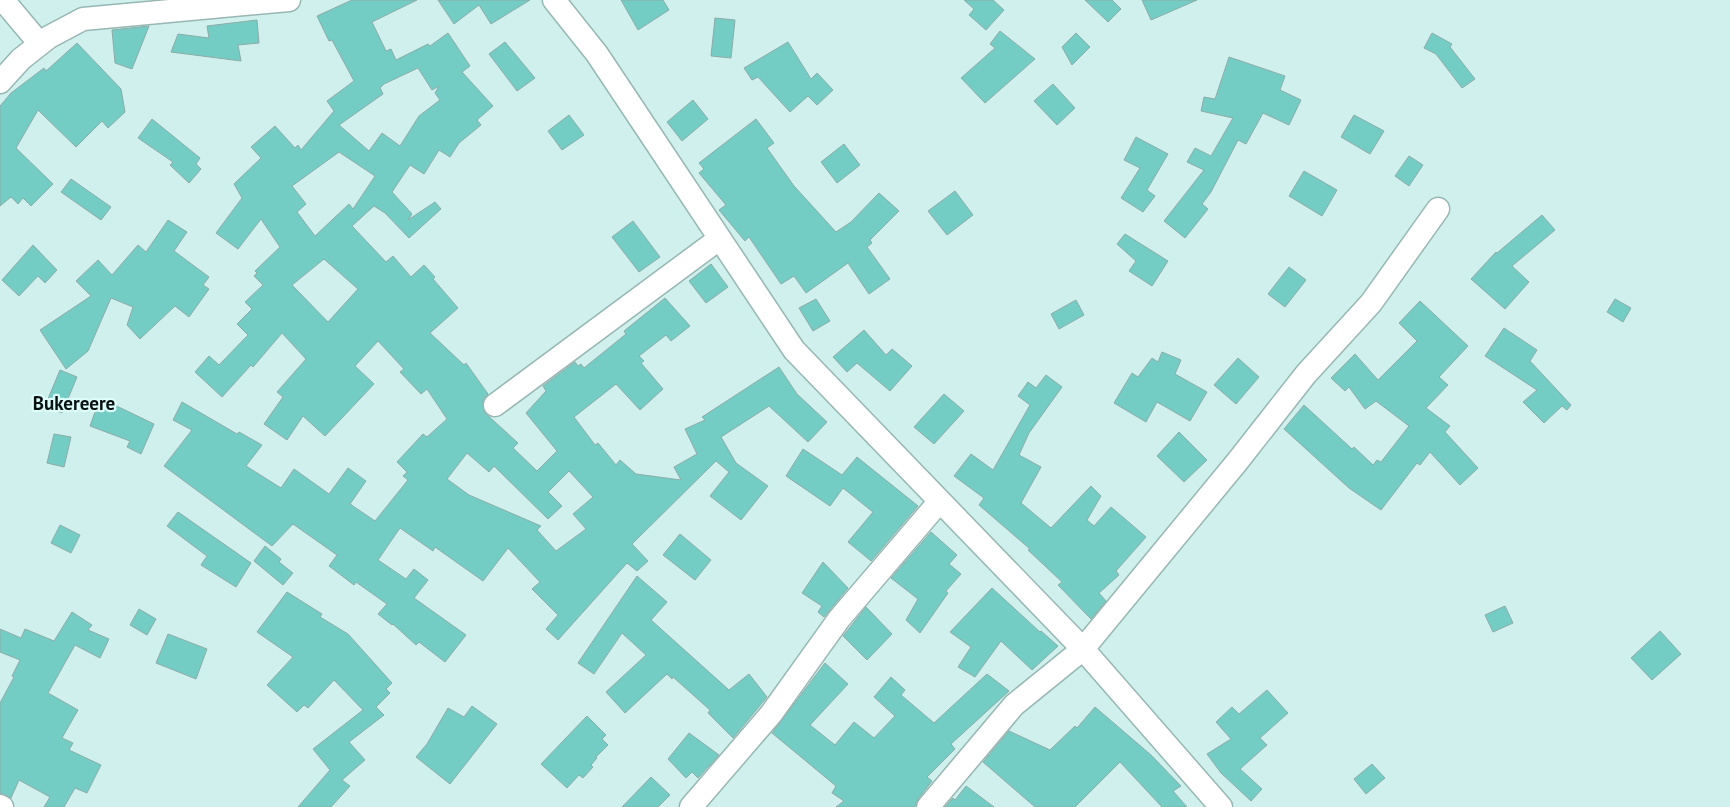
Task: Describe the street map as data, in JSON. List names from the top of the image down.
{
  "districts": ["Bukereere"]
}
